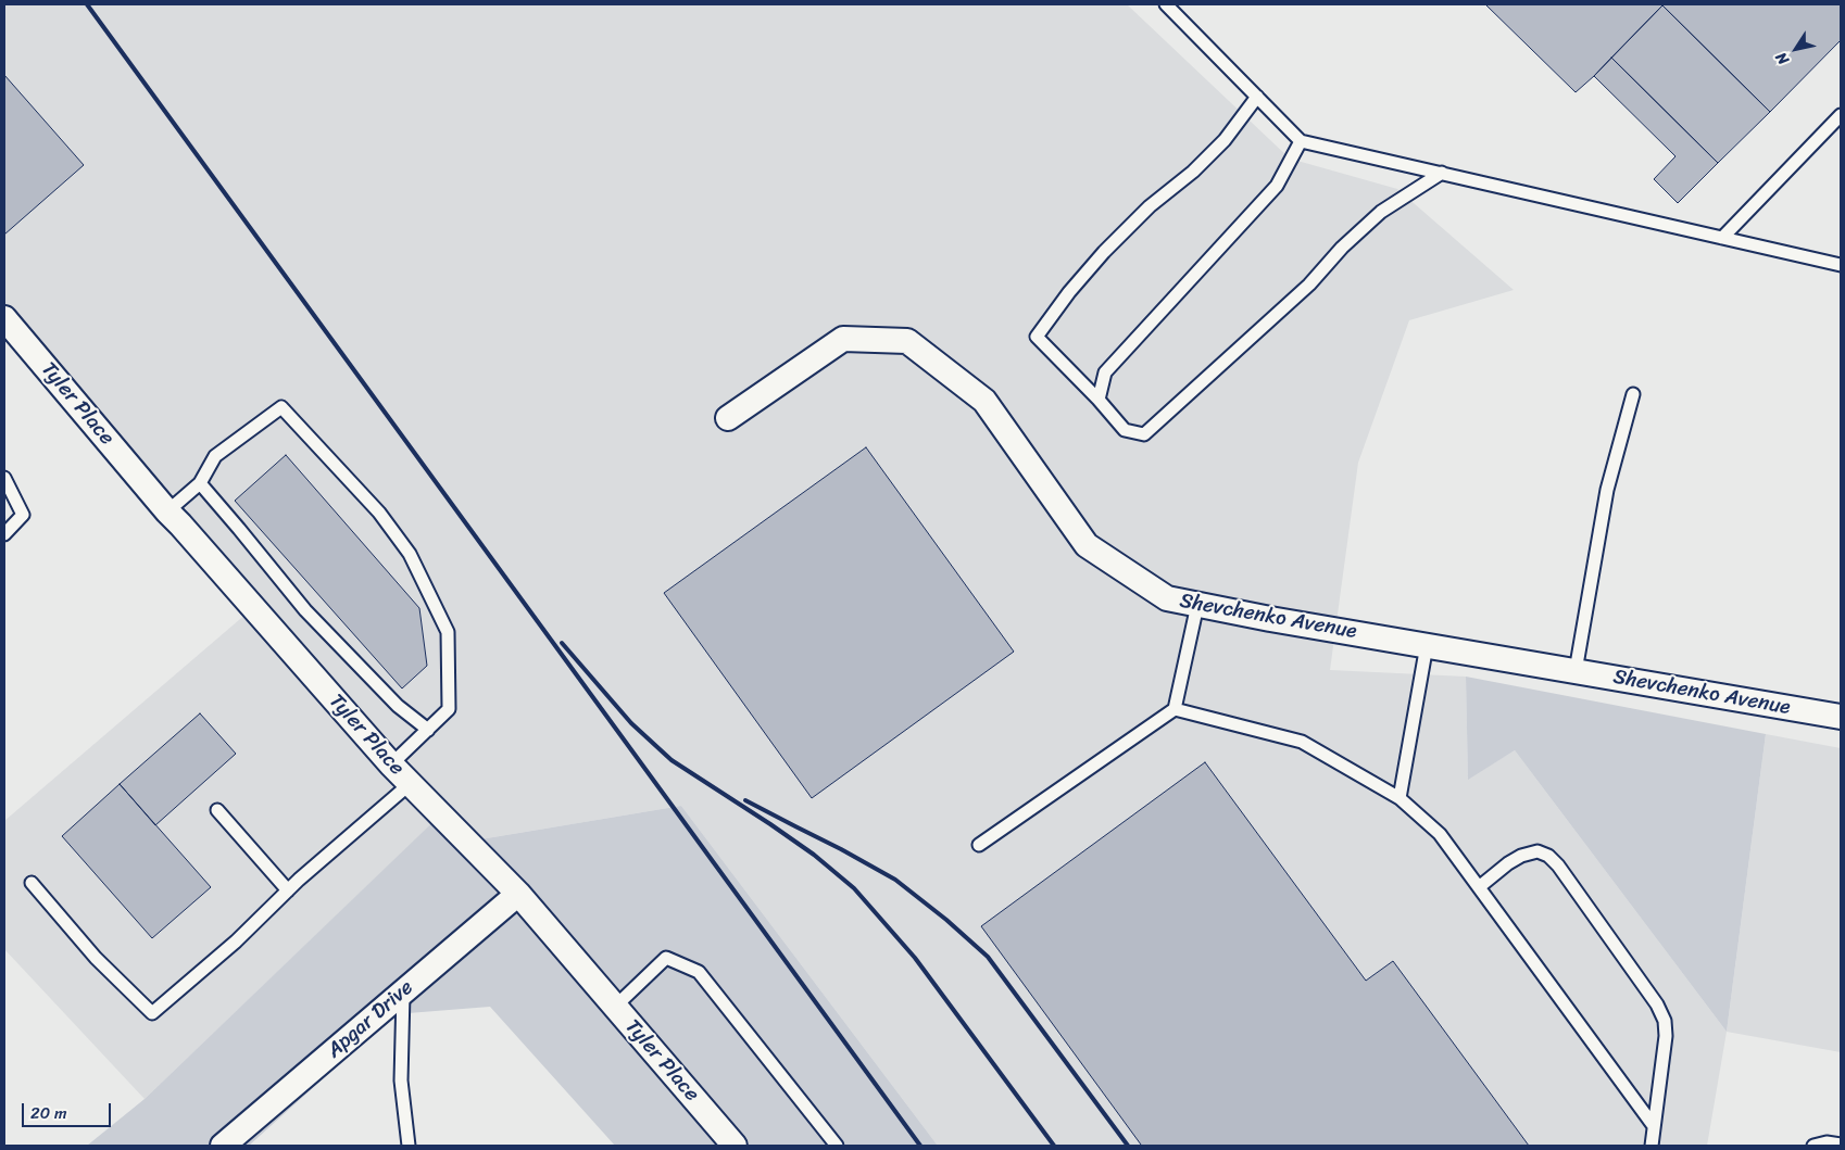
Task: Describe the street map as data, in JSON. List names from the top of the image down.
{
  "streets": {
    "street": ["Tyler Place", "Shevchenko Avenue", "Apgar Drive"]
  },
  "crossings": [
    ["Tyler Place", "Apgar Drive"]
  ],
  "scale_bar": "20 m",
  "north": "bottom left"
}
